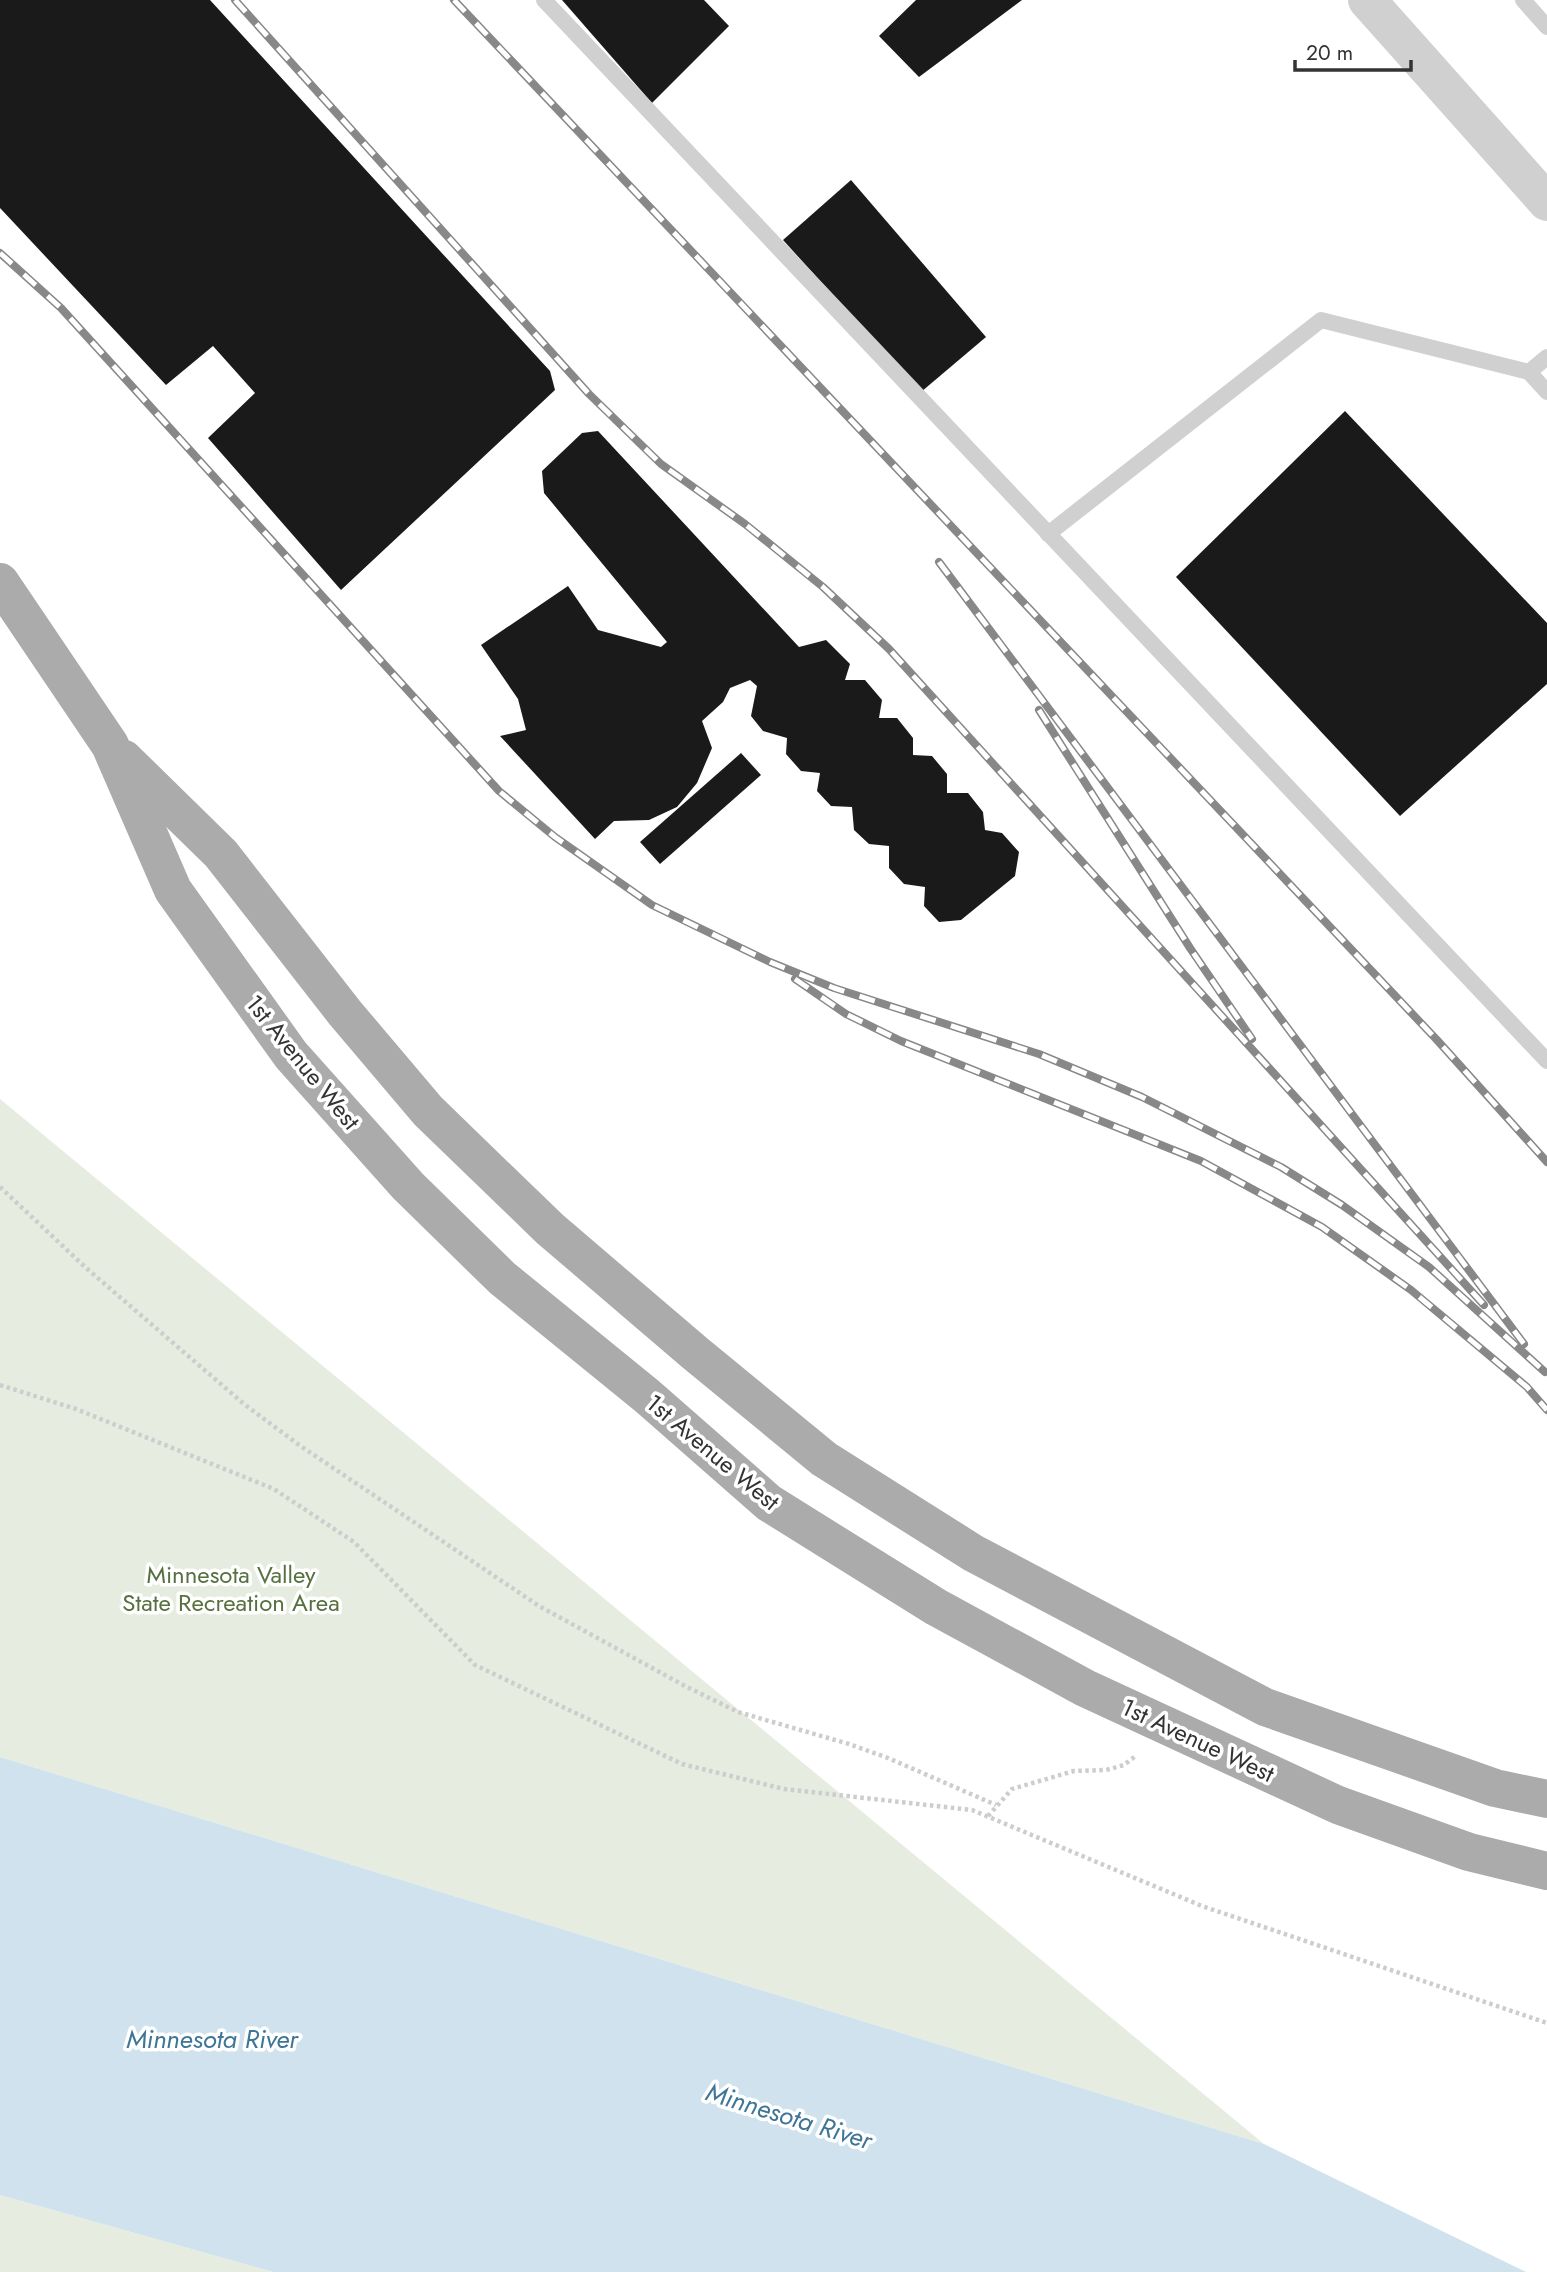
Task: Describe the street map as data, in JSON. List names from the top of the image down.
{
  "streets": {
    "main road": ["1st Avenue West"]
  },
  "water": ["Minnesota River"],
  "parks": ["Minnesota Valley State Recreation Area"],
  "scale_bar": "20 m"
}
